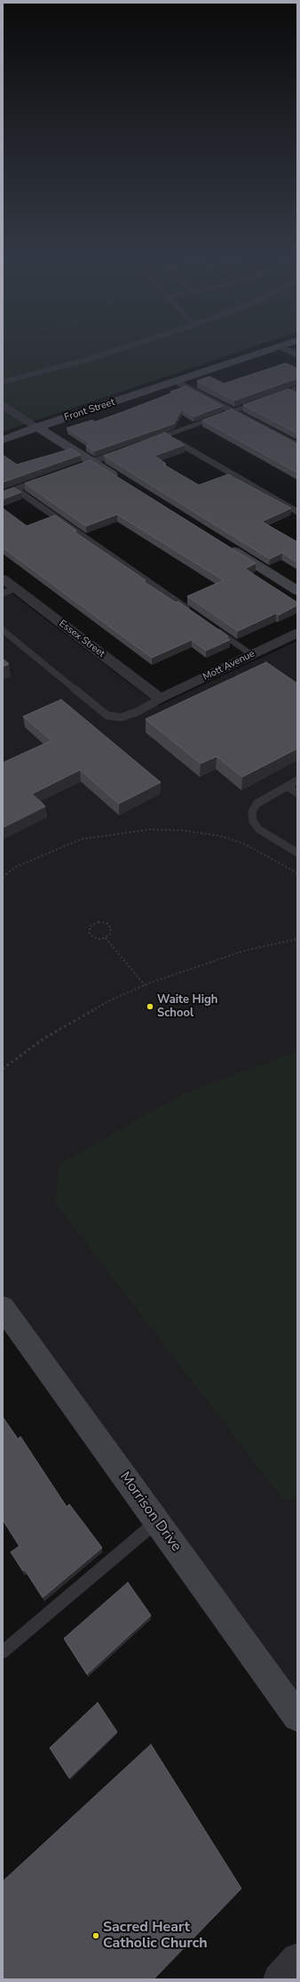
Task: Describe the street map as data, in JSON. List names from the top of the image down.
{
  "streets": {
    "street": [
      "Front Street",
      "Essex Street",
      "Mott Avenue",
      "Morrison Drive"
    ]
  },
  "crossings": [
    ["Essex Street", "Mott Avenue"]
  ],
  "places": ["Waite High School", "Sacred Heart Catholic Church"]
}
